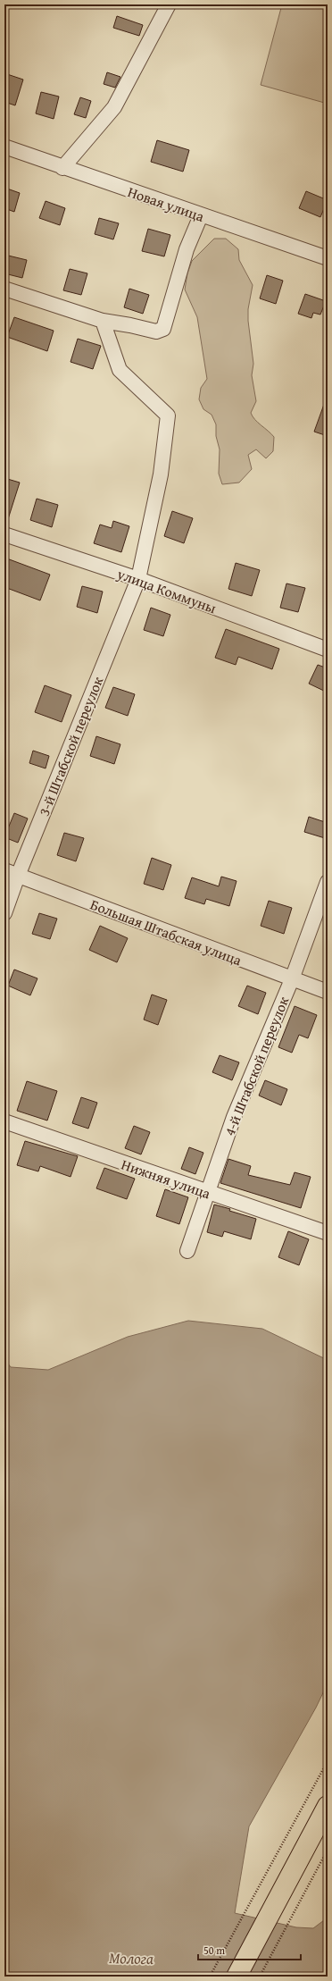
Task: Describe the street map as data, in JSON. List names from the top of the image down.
{
  "streets": {
    "street": [
      "Новая улица",
      "улица Коммуны",
      "3-й Штабской переулок",
      "Большая Штабская улица",
      "4-й Штабской переулок",
      "Нижняя улица"
    ]
  },
  "crossings": [
    ["улица Коммуны", "3-й Штабской переулок"],
    ["3-й Штабской переулок", "Большая Штабская улица"],
    ["Большая Штабская улица", "4-й Штабской переулок"],
    ["4-й Штабской переулок", "Нижняя улица"]
  ],
  "water": ["Молога"],
  "scale_bar": "50 m"
}
